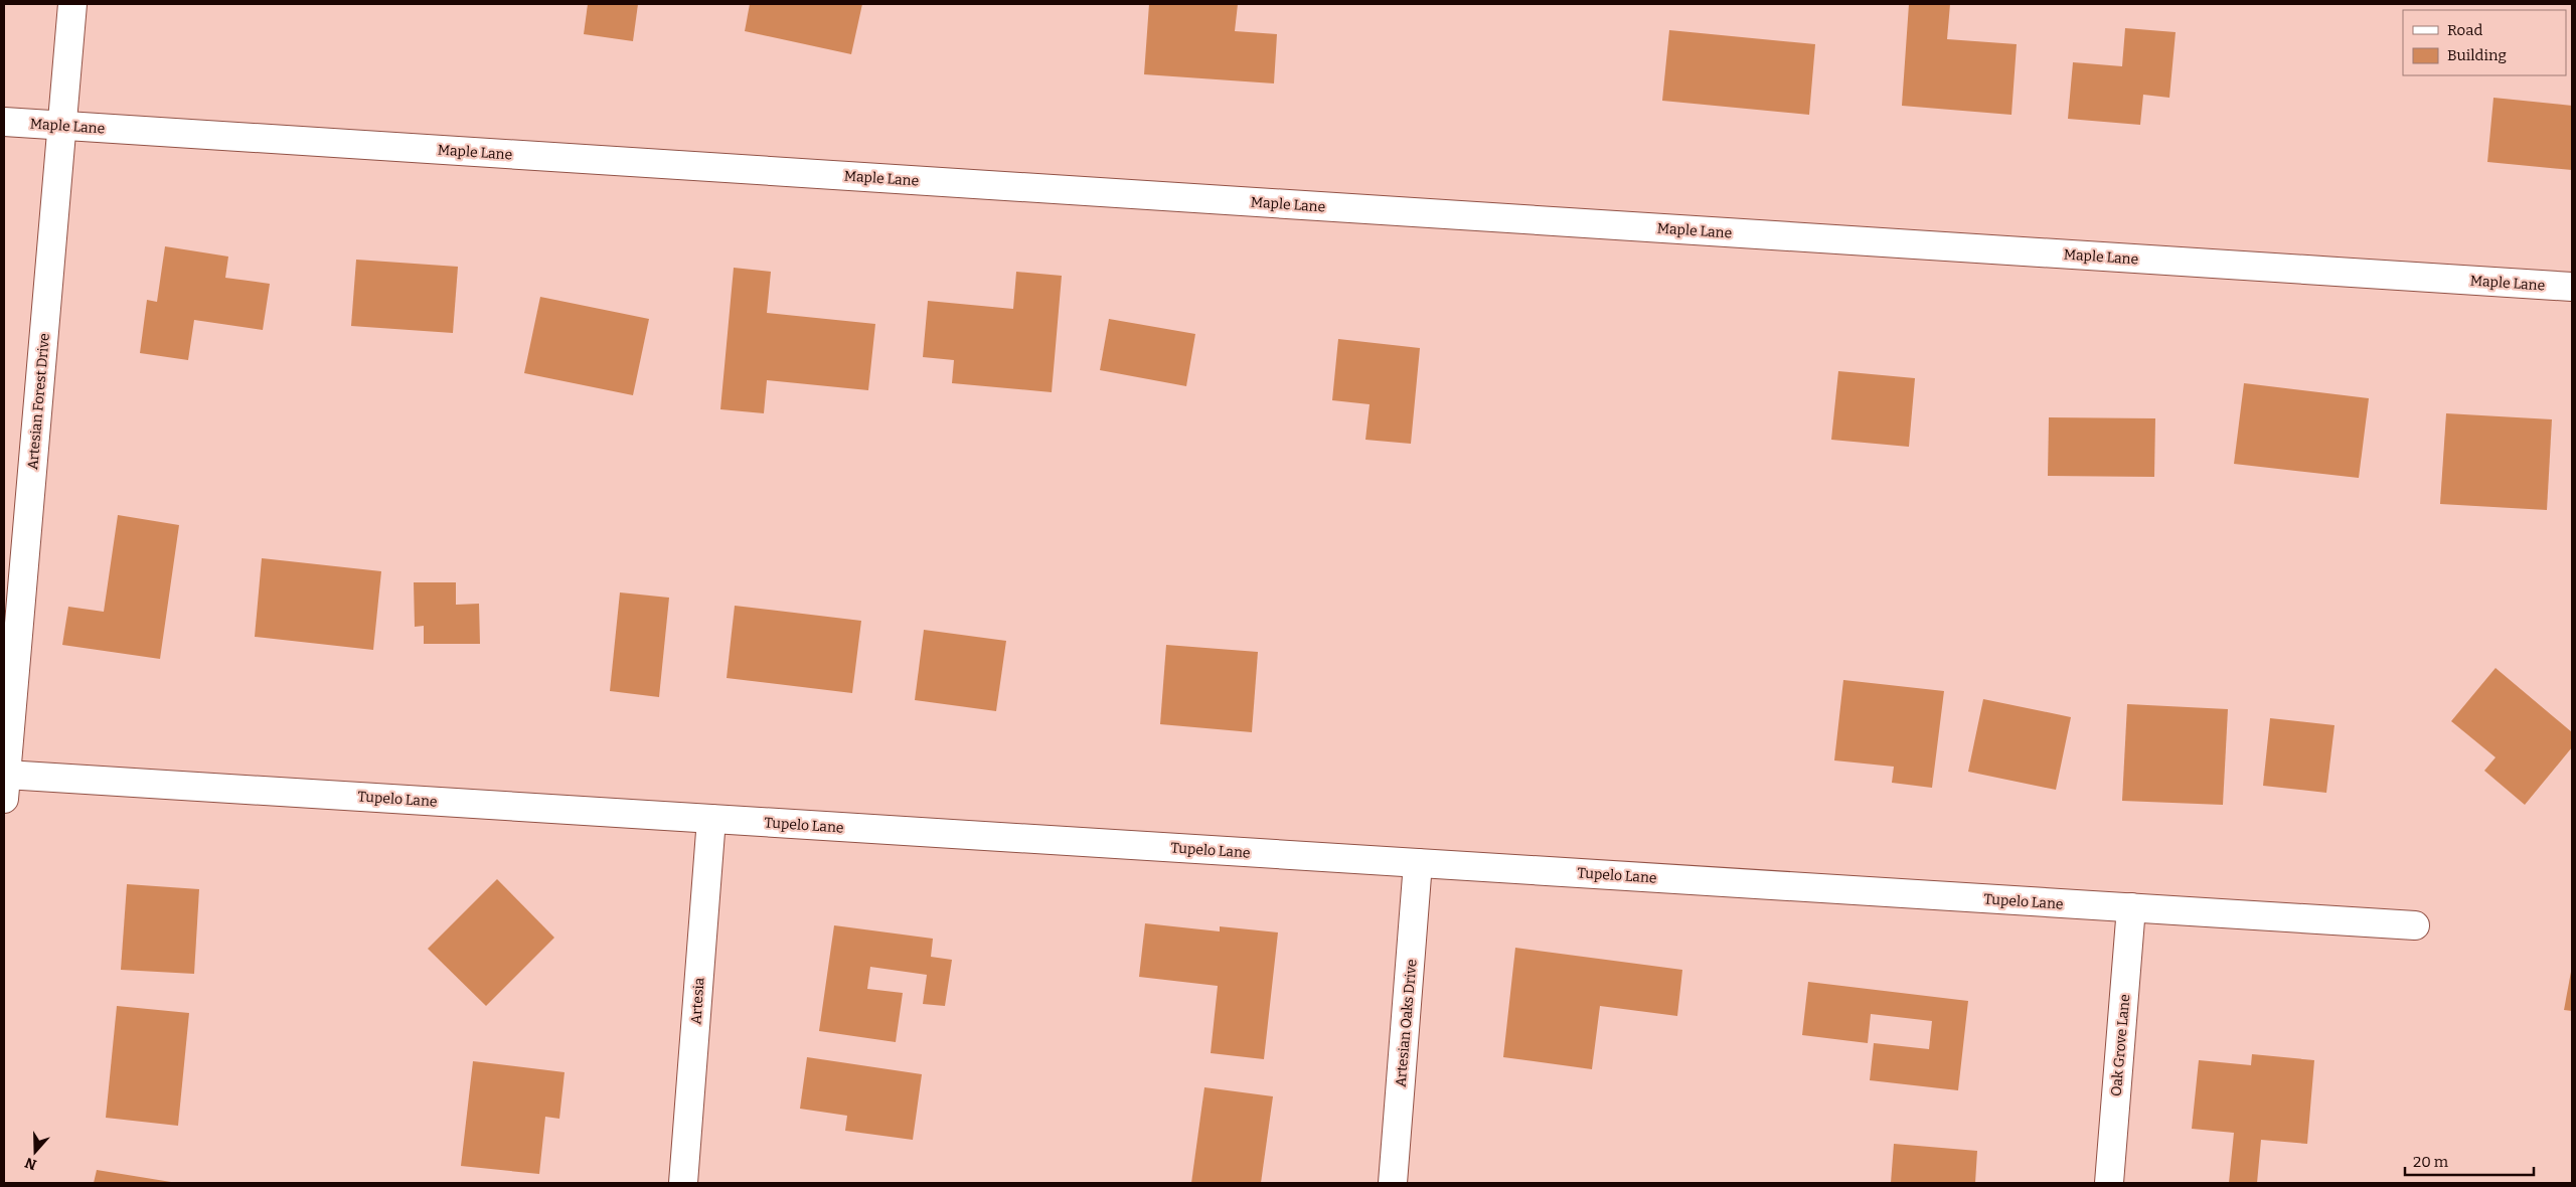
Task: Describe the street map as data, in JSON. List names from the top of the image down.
{
  "streets": {
    "street": [
      "Maple Lane",
      "Artesian Forest Drive",
      "Tupelo Lane",
      "Artesia",
      "Artesian Oaks Drive",
      "Oak Grove Lane"
    ]
  },
  "crossings": [
    ["Maple Lane", "Artesian Forest Drive"],
    ["Artesian Forest Drive", "Tupelo Lane"],
    ["Tupelo Lane", "Artesia"],
    ["Tupelo Lane", "Artesian Oaks Drive"],
    ["Tupelo Lane", "Oak Grove Lane"]
  ],
  "legend": ["Road", "Building"],
  "scale_bar": "20 m",
  "north": "bottom"
}
